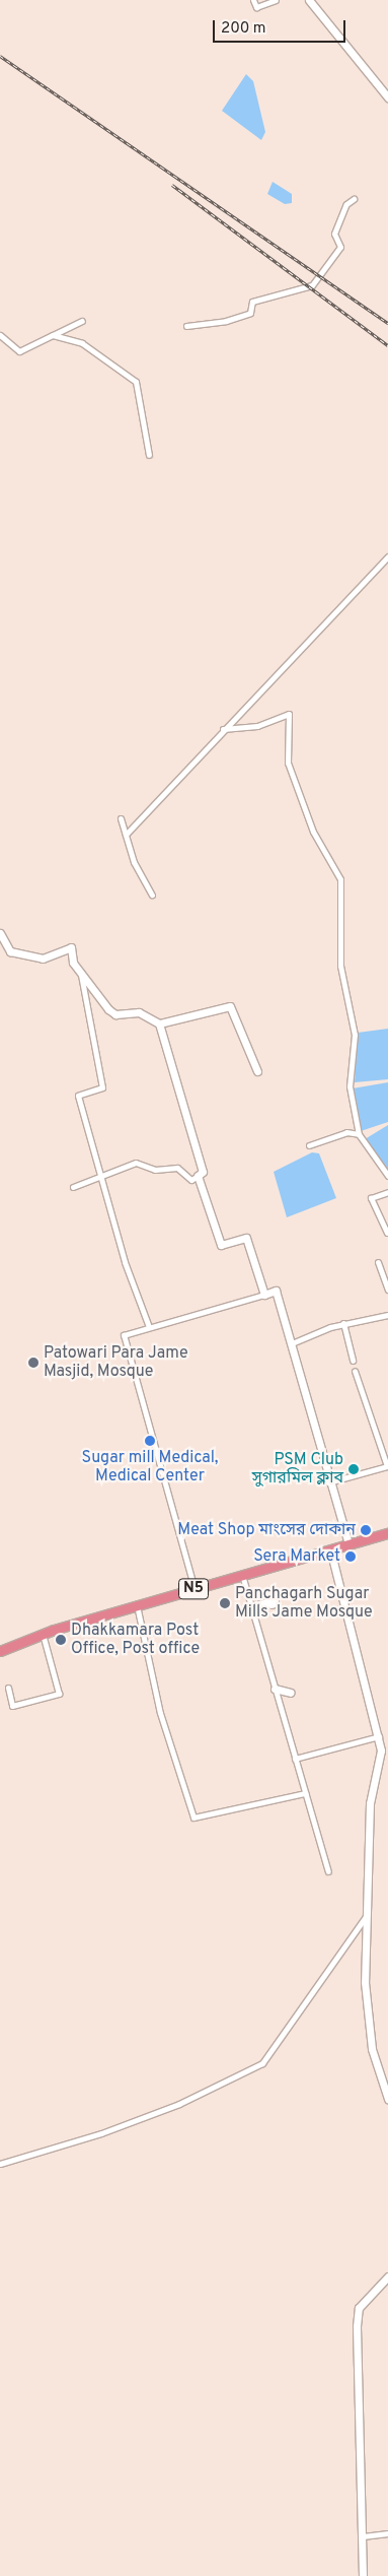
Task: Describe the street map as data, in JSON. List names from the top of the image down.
{
  "streets": {
    "highway": ["N5"]
  },
  "places": [
    "Patowari Para Jame Masjid, Mosque",
    "Sugar mill Medical, Medical Center",
    "PSM Club সুগারমিল ক্লাব",
    "Meat Shop মাংসের দোকান",
    "Sera Market",
    "Panchagarh Sugar Mills Jame Mosque",
    "Dhakkamara Post Office, Post office"
  ],
  "scale_bar": "200 m"
}
